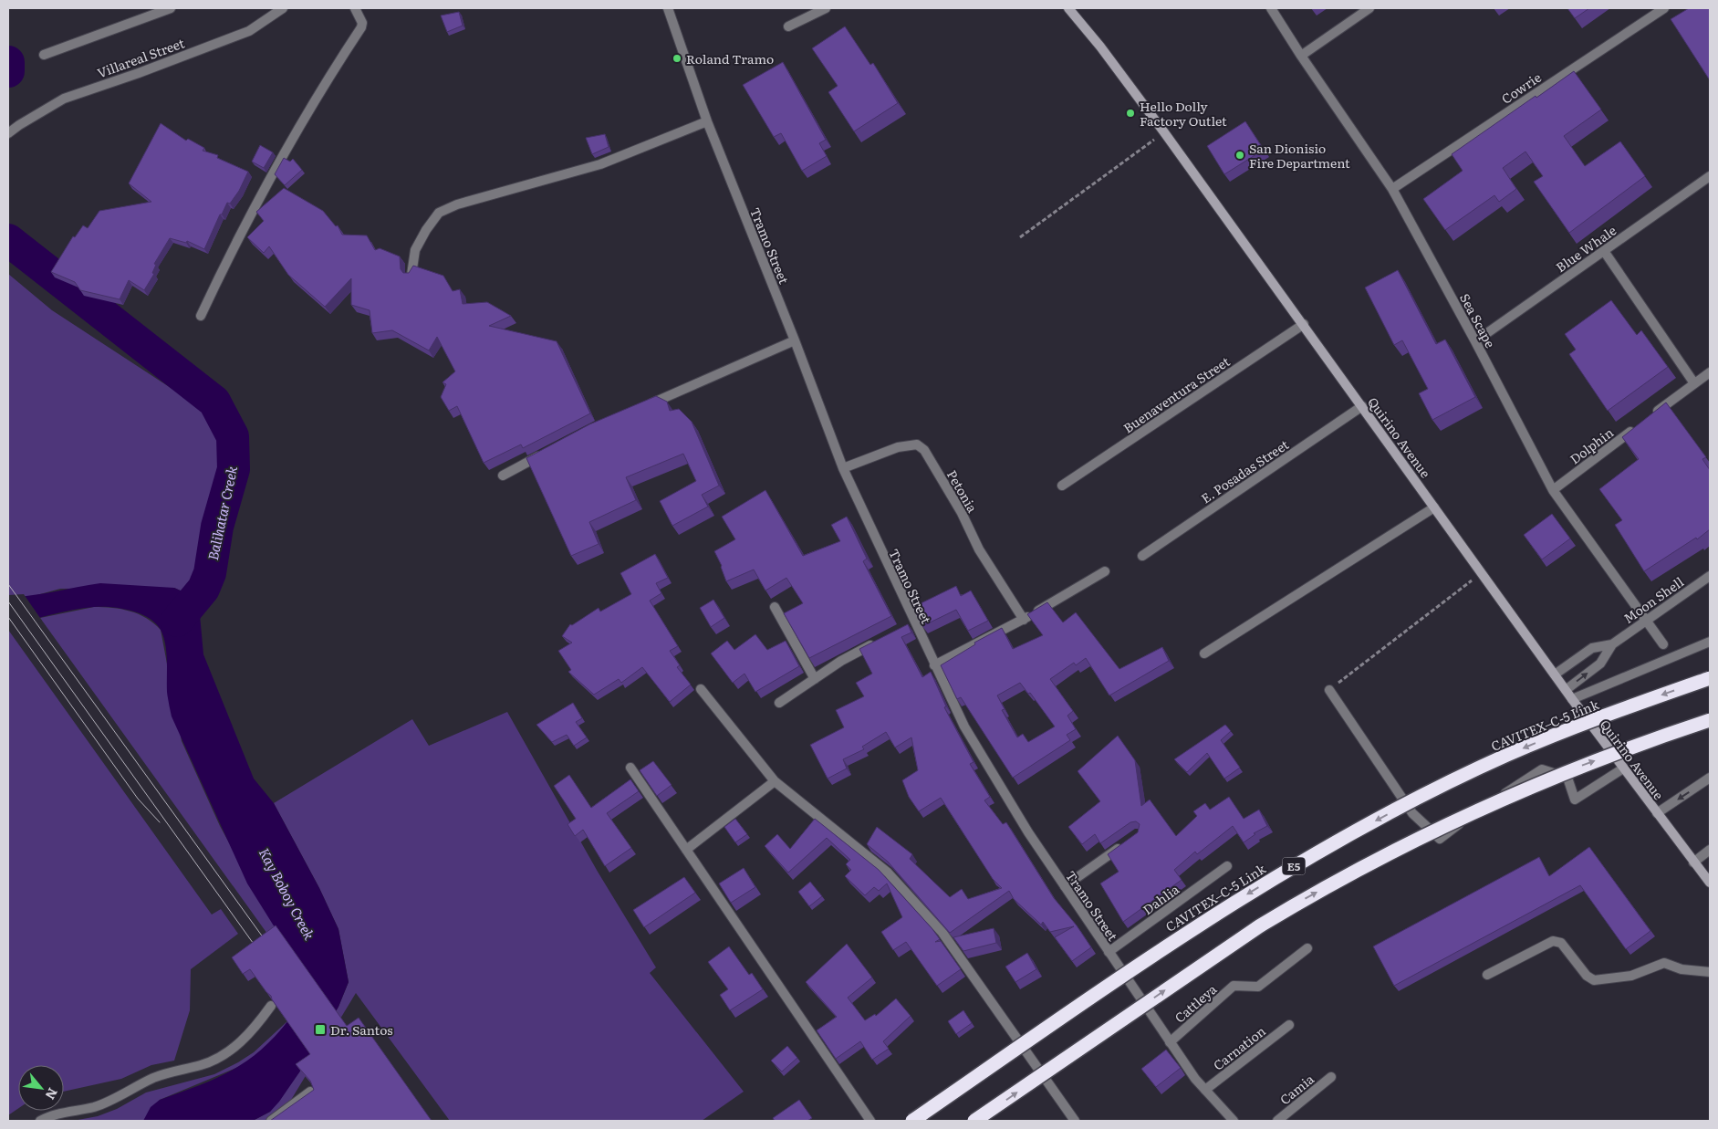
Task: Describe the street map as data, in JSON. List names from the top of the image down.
{
  "streets": {
    "highway": ["CAVITEX–C-5 Link", "E5"],
    "main road": ["Quirino Avenue"],
    "street": [
      "Villareal Street",
      "Cowrie",
      "Tramo Street",
      "Blue Whale",
      "Sea Scape",
      "Buenaventura Street",
      "Dolphin",
      "E. Posadas Street",
      "Petonia",
      "Moon Shell",
      "Dahlia",
      "Cattleya",
      "Carnation",
      "Camia"
    ]
  },
  "crossings": [
    ["Cowrie", "Sea Scape"],
    ["Tramo Street", "Petonia"],
    ["Tramo Street", "Dahlia"],
    ["Tramo Street", "Cattleya"],
    ["Tramo Street", "Carnation"],
    ["Blue Whale", "Sea Scape"],
    ["Sea Scape", "Dolphin"],
    ["Sea Scape", "Moon Shell"],
    ["Buenaventura Street", "Quirino Avenue"],
    ["Quirino Avenue", "E. Posadas Street"],
    ["Quirino Avenue", "Moon Shell"]
  ],
  "water": ["Balihatar Creek", "Kay Boboy Creek"],
  "places": {
    "other": ["Roland Tramo", "Hello Dolly Factory Outlet", "San Dionisio Fire Department"],
    "transit": ["Dr. Santos"]
  },
  "north": "bottom right"
}
